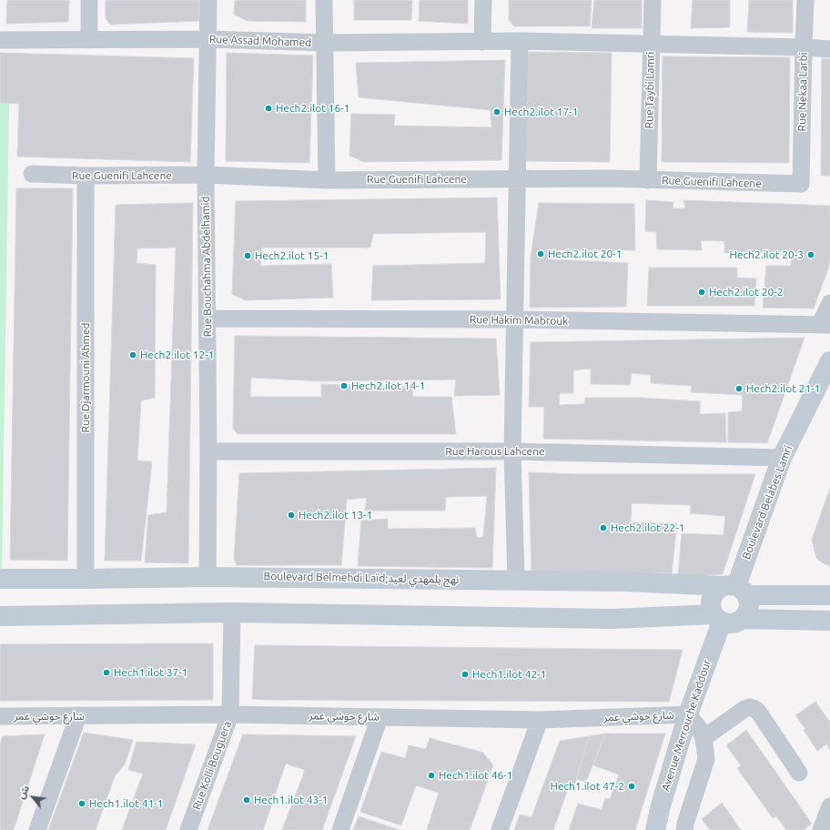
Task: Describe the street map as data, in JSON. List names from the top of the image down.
{
  "streets": {
    "main road": ["Boulevard Belabes Lamri", "Boulevard Belmehdi Laïd;نهج بلمهدي لعيد", "Avenue Merrouche Kaddour"],
    "street": [
      "Rue Assad Mohamed",
      "Rue Taybi Lamri",
      "Rue Nekaa Larbi",
      "Rue Guenifi Lahcene",
      "Rue Bouchahma Abdelhamid",
      "Rue Hakim Mabrouk",
      "Rue Djarmouni Ahmed",
      "Rue Harous Lahcene",
      "شارع حوشي عمر",
      "Rue Kolli Bouguera"
    ]
  },
  "crossings": [
    ["Rue Assad Mohamed", "Rue Taybi Lamri"],
    ["Rue Assad Mohamed", "Rue Nekaa Larbi"],
    ["Rue Assad Mohamed", "Rue Bouchahma Abdelhamid"],
    ["Rue Taybi Lamri", "Rue Guenifi Lahcene"],
    ["Rue Nekaa Larbi", "Rue Guenifi Lahcene"],
    ["Rue Guenifi Lahcene", "Rue Bouchahma Abdelhamid"],
    ["Rue Guenifi Lahcene", "Rue Djarmouni Ahmed"],
    ["Rue Bouchahma Abdelhamid", "Rue Hakim Mabrouk"],
    ["Rue Bouchahma Abdelhamid", "Rue Harous Lahcene"],
    ["Rue Bouchahma Abdelhamid", "Boulevard Belmehdi Laïd;نهج بلمهدي لعيد"],
    ["Rue Djarmouni Ahmed", "Boulevard Belmehdi Laïd;نهج بلمهدي لعيد"],
    ["Rue Harous Lahcene", "Boulevard Belabes Lamri"],
    ["Boulevard Belabes Lamri", "Boulevard Belmehdi Laïd;نهج بلمهدي لعيد"],
    ["Boulevard Belabes Lamri", "Avenue Merrouche Kaddour"],
    ["Boulevard Belmehdi Laïd;نهج بلمهدي لعيد", "Avenue Merrouche Kaddour"],
    ["شارع حوشي عمر", "Avenue Merrouche Kaddour"],
    ["شارع حوشي عمر", "Rue Kolli Bouguera"]
  ],
  "places": [
    "Hech2.ilot 16-1",
    "Hech2.ilot 17-1",
    "Hech2.ilot 20-1",
    "Hech2.ilot 20-3",
    "Hech2.ilot 15-1",
    "Hech2.ilot 20-2",
    "Hech2.ilot 12-1",
    "Hech2.ilot 14-1",
    "Hech2.ilot 21-1",
    "Hech2.ilot 13-1",
    "Hech2.ilot 22-1",
    "Hech1.ilot 37-1",
    "Hech1.ilot 42-1",
    "Hech1.ilot 46-1",
    "Hech1.ilot 47-2",
    "Hech1.ilot 43-1",
    "Hech1.ilot 41-1"
  ],
  "north": "top left"
}
